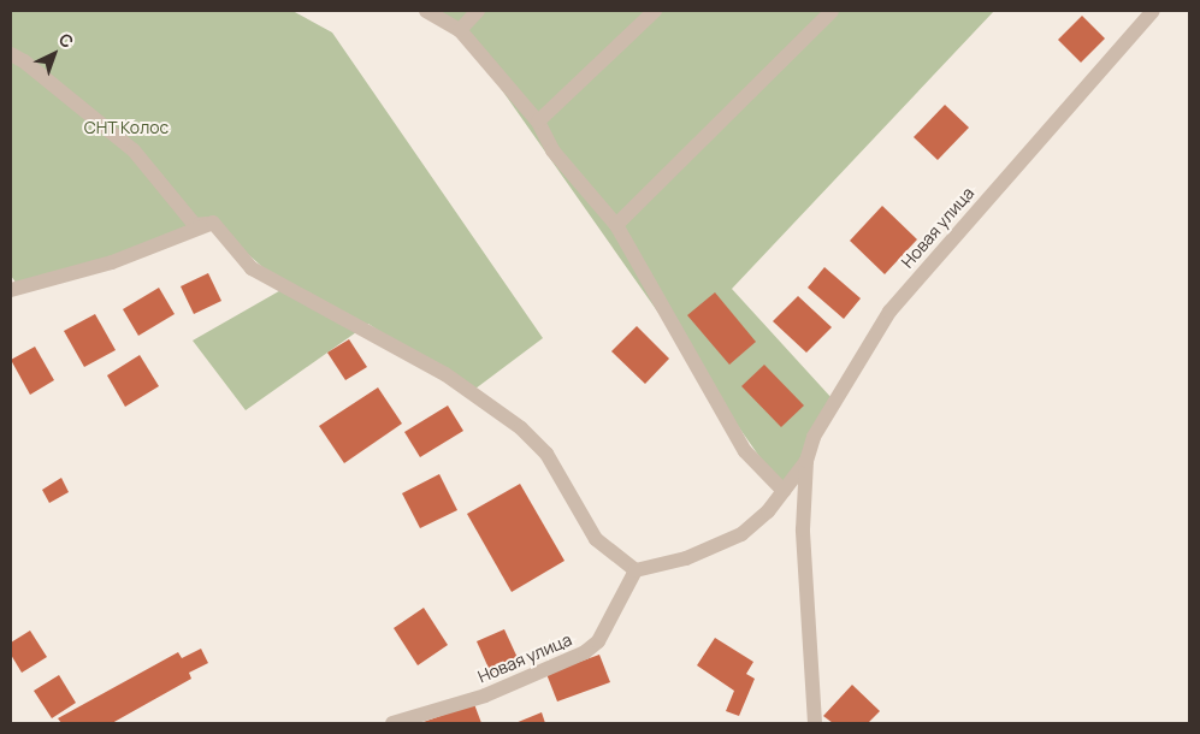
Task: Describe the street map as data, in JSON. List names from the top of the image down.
{
  "streets": {
    "street": ["Новая улица"]
  },
  "parks": ["СНТ Колос"],
  "north": "top right"
}
